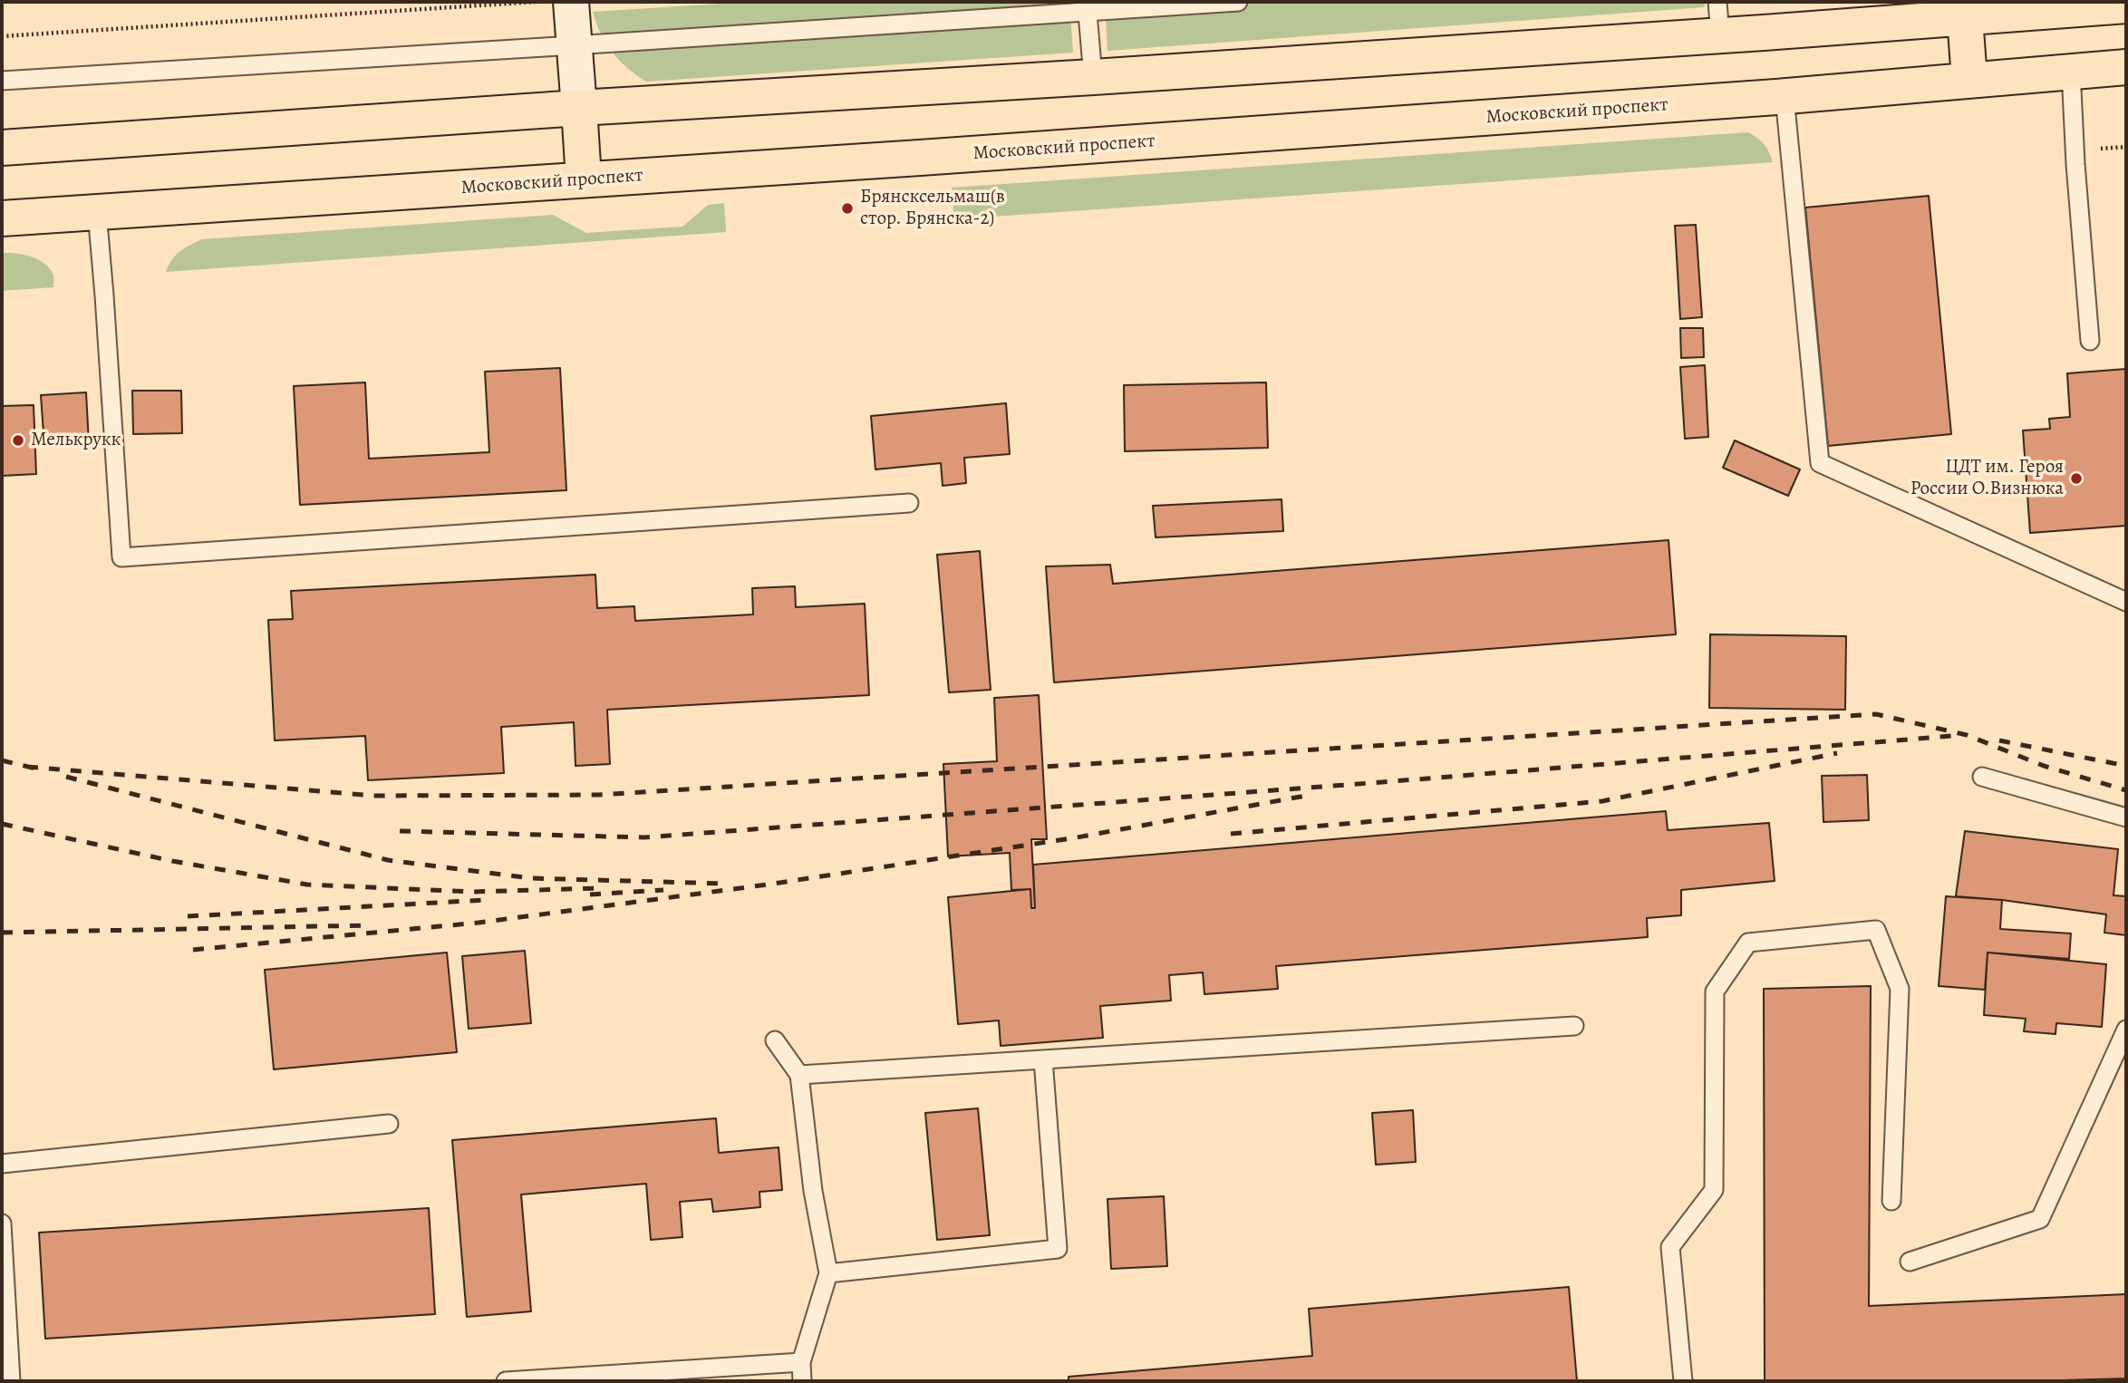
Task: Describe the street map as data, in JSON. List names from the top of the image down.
{
  "streets": {
    "main road": ["Московский проспект"]
  },
  "places": ["Брянсксельмаш(в стор. Брянска-2)", "Мелькрукк", "ЦДТ им. Героя России О.Визнюка"]
}
